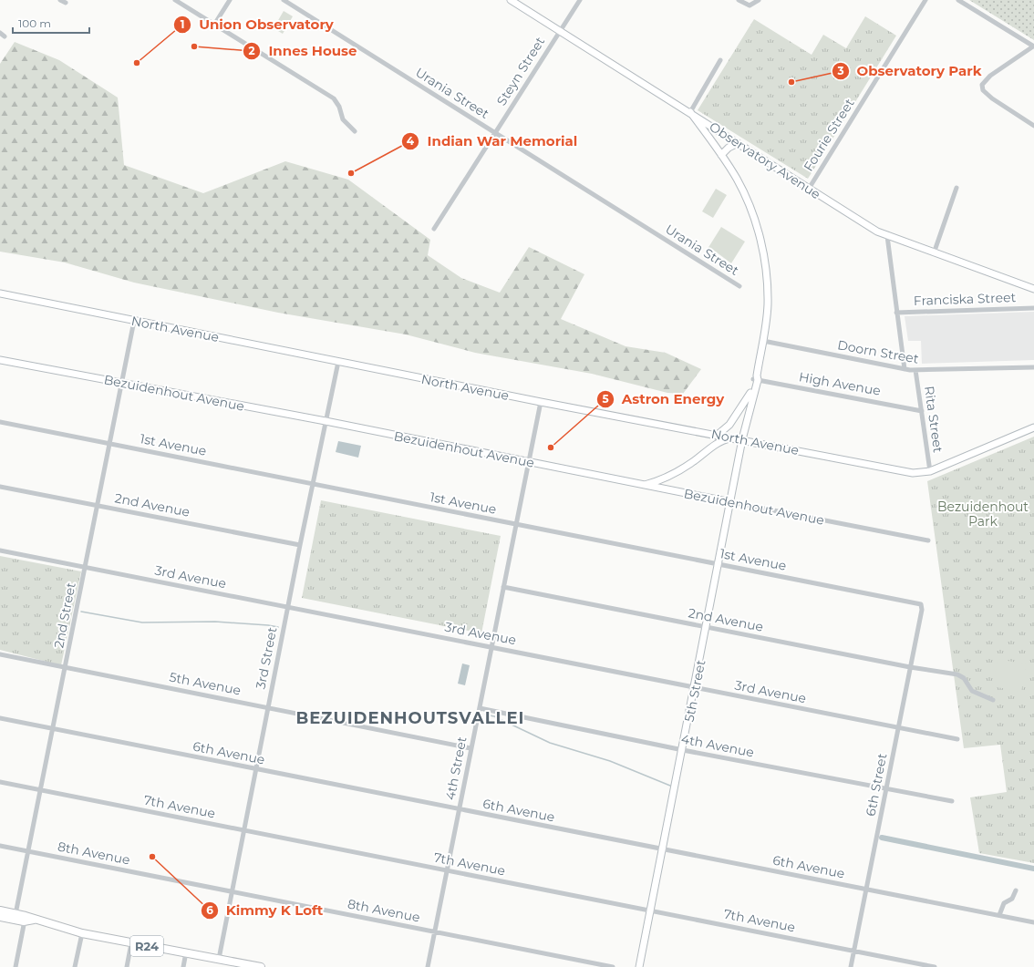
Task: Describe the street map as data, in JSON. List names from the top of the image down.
{
  "streets": {
    "main road": ["R24"],
    "street": [
      "Steyn Street",
      "Urania Street",
      "Fourie Street",
      "Observatory Avenue",
      "Franciska Street",
      "North Avenue",
      "Doorn Street",
      "High Avenue",
      "Bezuidenhout Avenue",
      "Rita Street",
      "1st Avenue",
      "2nd Avenue",
      "3rd Avenue",
      "2nd Street",
      "3rd Street",
      "5th Avenue",
      "5th Street",
      "4th Avenue",
      "6th Avenue",
      "4th Street",
      "6th Street",
      "7th Avenue",
      "8th Avenue"
    ]
  },
  "crossings": [
    ["Steyn Street", "Urania Street"],
    ["Steyn Street", "Observatory Avenue"],
    ["Fourie Street", "Observatory Avenue"],
    ["North Avenue", "Rita Street"],
    ["North Avenue", "2nd Street"],
    ["North Avenue", "3rd Street"],
    ["North Avenue", "5th Street"],
    ["North Avenue", "4th Street"],
    ["Doorn Street", "Rita Street"],
    ["High Avenue", "Rita Street"],
    ["High Avenue", "5th Street"],
    ["Bezuidenhout Avenue", "2nd Street"],
    ["Bezuidenhout Avenue", "3rd Street"],
    ["Bezuidenhout Avenue", "5th Street"],
    ["Bezuidenhout Avenue", "4th Street"],
    ["1st Avenue", "2nd Street"],
    ["1st Avenue", "3rd Street"],
    ["1st Avenue", "5th Street"],
    ["1st Avenue", "4th Street"],
    ["1st Avenue", "6th Street"],
    ["2nd Avenue", "2nd Street"],
    ["2nd Avenue", "3rd Street"],
    ["2nd Avenue", "5th Street"],
    ["2nd Avenue", "4th Street"],
    ["2nd Avenue", "6th Street"],
    ["3rd Avenue", "2nd Street"],
    ["3rd Avenue", "3rd Street"],
    ["3rd Avenue", "5th Street"],
    ["3rd Avenue", "4th Street"],
    ["3rd Avenue", "6th Street"],
    ["2nd Street", "5th Avenue"],
    ["2nd Street", "6th Avenue"],
    ["2nd Street", "7th Avenue"],
    ["2nd Street", "8th Avenue"],
    ["2nd Street", "R24"],
    ["3rd Street", "5th Avenue"],
    ["3rd Street", "6th Avenue"],
    ["3rd Street", "7th Avenue"],
    ["3rd Street", "8th Avenue"],
    ["3rd Street", "R24"],
    ["5th Avenue", "4th Street"],
    ["5th Street", "4th Avenue"],
    ["5th Street", "6th Avenue"],
    ["5th Street", "7th Avenue"],
    ["4th Avenue", "4th Street"],
    ["4th Avenue", "6th Street"],
    ["6th Avenue", "4th Street"],
    ["6th Avenue", "6th Street"],
    ["4th Street", "7th Avenue"],
    ["4th Street", "8th Avenue"],
    ["6th Street", "7th Avenue"]
  ],
  "districts": ["BEZUIDENHOUTSVALLEI"],
  "parks": ["Bezuidenhout Park"],
  "places": [
    "Innes House",
    "Union Observatory",
    "Observatory Park",
    "Indian War Memorial",
    "Astron Energy",
    "Kimmy K Loft"
  ],
  "scale_bar": "100 m"
}
